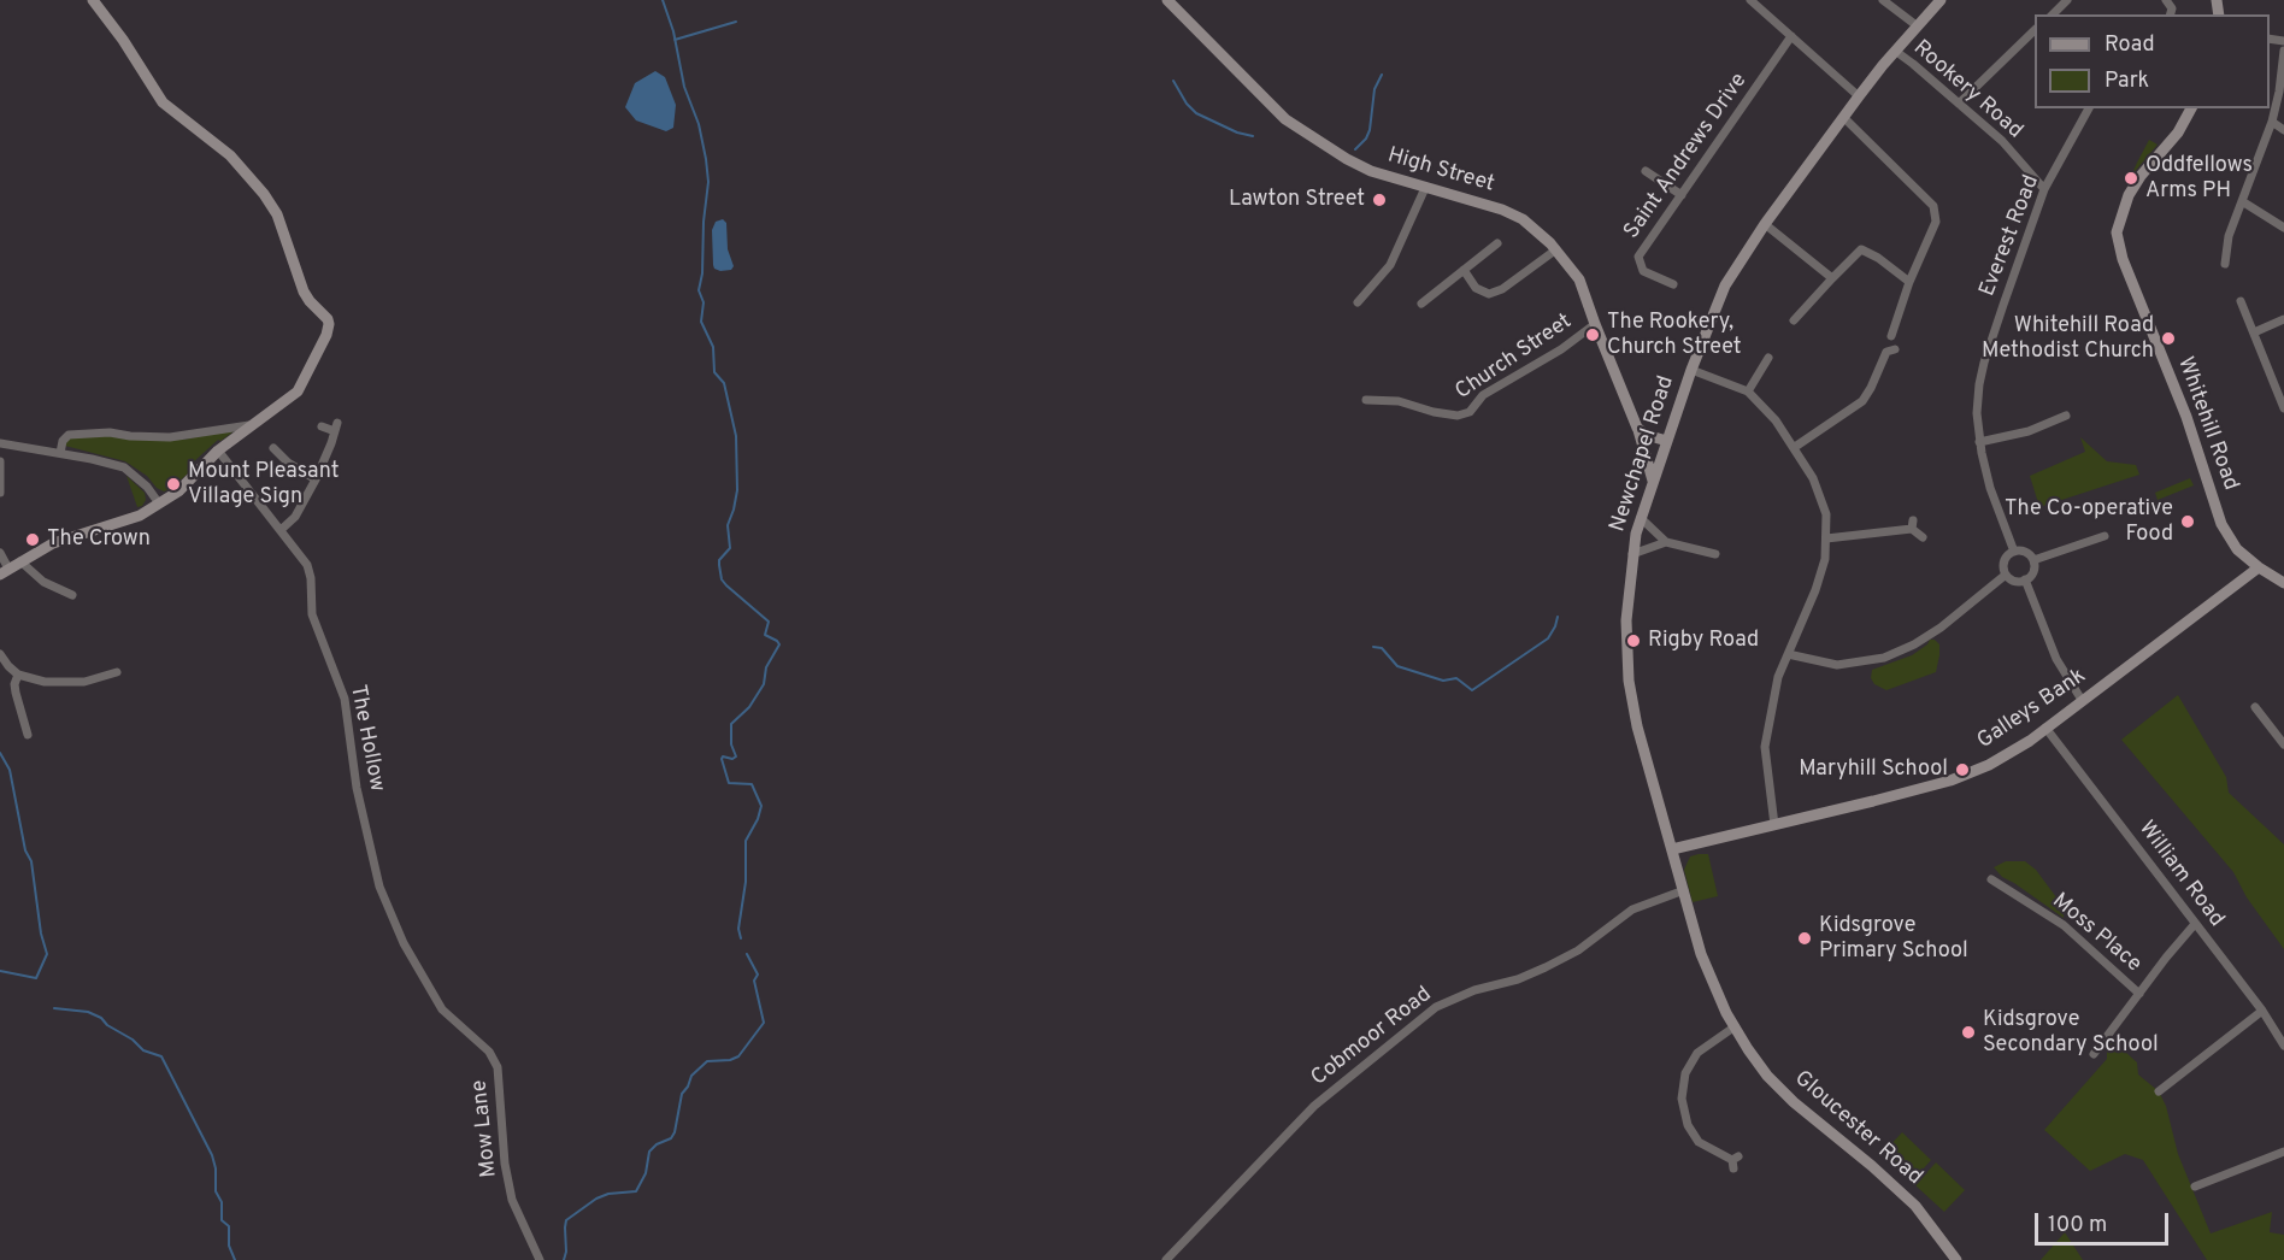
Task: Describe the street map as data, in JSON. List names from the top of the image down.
{
  "streets": {
    "street": [
      "Rookery Road",
      "Saint Andrews Drive",
      "High Street",
      "Everest Road",
      "Church Street",
      "Whitehill Road",
      "Newchapel Road",
      "Galleys Bank",
      "The Hollow",
      "William Road",
      "Moss Place",
      "Cobmoor Road",
      "Mow Lane",
      "Gloucester Road"
    ]
  },
  "crossings": [
    ["Rookery Road", "Everest Road"],
    ["Rookery Road", "Newchapel Road"],
    ["High Street", "Church Street"],
    ["High Street", "Newchapel Road"],
    ["Whitehill Road", "Galleys Bank"],
    ["Newchapel Road", "Galleys Bank"],
    ["Newchapel Road", "Cobmoor Road"],
    ["Newchapel Road", "Gloucester Road"],
    ["Galleys Bank", "William Road"],
    ["The Hollow", "Mow Lane"]
  ],
  "places": [
    "Oddfellows Arms PH",
    "Lawton Street",
    "The Rookery, Church Street",
    "Whitehill Road Methodist Church",
    "Mount Pleasant Village Sign",
    "The Co-operative Food",
    "The Crown",
    "Rigby Road",
    "Maryhill School",
    "Kidsgrove Primary School",
    "Kidsgrove Secondary School"
  ],
  "legend": ["Road", "Park"],
  "scale_bar": "100 m"
}
